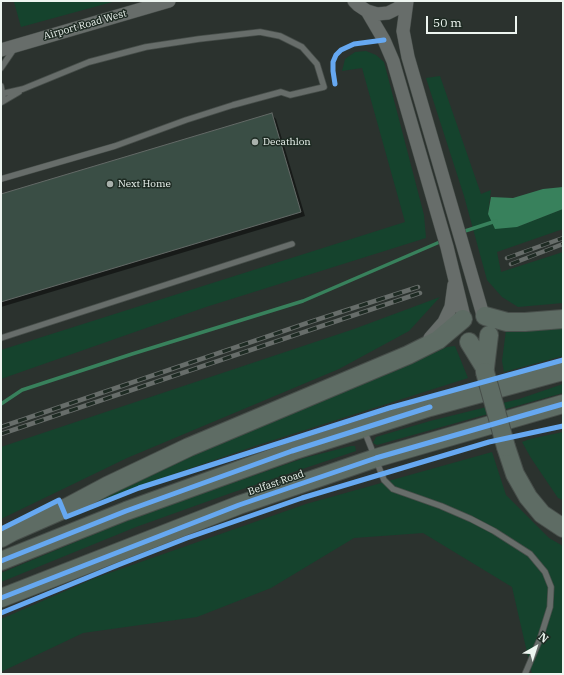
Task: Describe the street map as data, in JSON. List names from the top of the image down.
{
  "streets": {
    "highway": ["Belfast Road"],
    "street": ["Airport Road West"]
  },
  "places": ["Decathlon", "Next Home"],
  "scale_bar": "50 m",
  "north": "top right"
}
